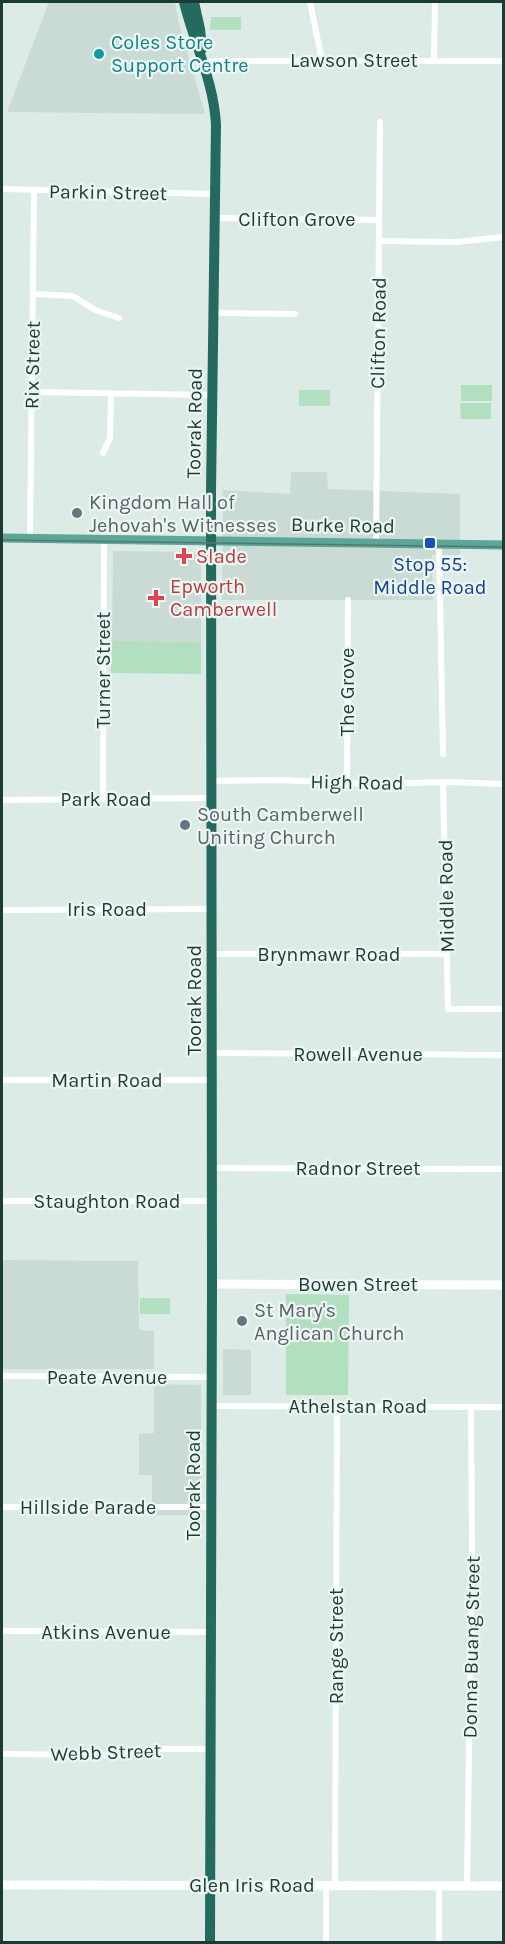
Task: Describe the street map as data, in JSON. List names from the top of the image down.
{
  "streets": {
    "highway": ["Toorak Road"],
    "main road": ["Burke Road", "Bowen Street", "Glen Iris Road"],
    "street": [
      "Lawson Street",
      "Parkin Street",
      "Clifton Grove",
      "Clifton Road",
      "Rix Street",
      "Turner Street",
      "The Grove",
      "High Road",
      "Park Road",
      "Middle Road",
      "Iris Road",
      "Brynmawr Road",
      "Rowell Avenue",
      "Martin Road",
      "Radnor Street",
      "Staughton Road",
      "Peate Avenue",
      "Athelstan Road",
      "Hillside Parade",
      "Atkins Avenue",
      "Range Street",
      "Donna Buang Street",
      "Webb Street"
    ]
  },
  "crossings": [
    ["Lawson Street", "Toorak Road"],
    ["Parkin Street", "Rix Street"],
    ["Parkin Street", "Toorak Road"],
    ["Clifton Grove", "Clifton Road"],
    ["Clifton Grove", "Toorak Road"],
    ["Clifton Road", "Burke Road"],
    ["Rix Street", "Burke Road"],
    ["Toorak Road", "Burke Road"],
    ["Toorak Road", "High Road"],
    ["Toorak Road", "Park Road"],
    ["Toorak Road", "Iris Road"],
    ["Toorak Road", "Brynmawr Road"],
    ["Toorak Road", "Rowell Avenue"],
    ["Toorak Road", "Martin Road"],
    ["Toorak Road", "Radnor Street"],
    ["Toorak Road", "Staughton Road"],
    ["Toorak Road", "Bowen Street"],
    ["Toorak Road", "Peate Avenue"],
    ["Toorak Road", "Athelstan Road"],
    ["Toorak Road", "Hillside Parade"],
    ["Toorak Road", "Atkins Avenue"],
    ["Toorak Road", "Webb Street"],
    ["Toorak Road", "Glen Iris Road"],
    ["Burke Road", "Turner Street"],
    ["Turner Street", "Park Road"],
    ["The Grove", "High Road"],
    ["High Road", "Middle Road"],
    ["Middle Road", "Brynmawr Road"],
    ["Athelstan Road", "Range Street"],
    ["Athelstan Road", "Donna Buang Street"],
    ["Range Street", "Glen Iris Road"],
    ["Donna Buang Street", "Glen Iris Road"]
  ],
  "places": {
    "other": [
      "Coles Store Support Centre",
      "Kingdom Hall of Jehovah's Witnesses",
      "South Camberwell Uniting Church",
      "St Mary's Anglican Church"
    ],
    "transit": ["Stop 55: Middle Road"],
    "health": ["Slade", "Epworth Camberwell"]
  }
}
